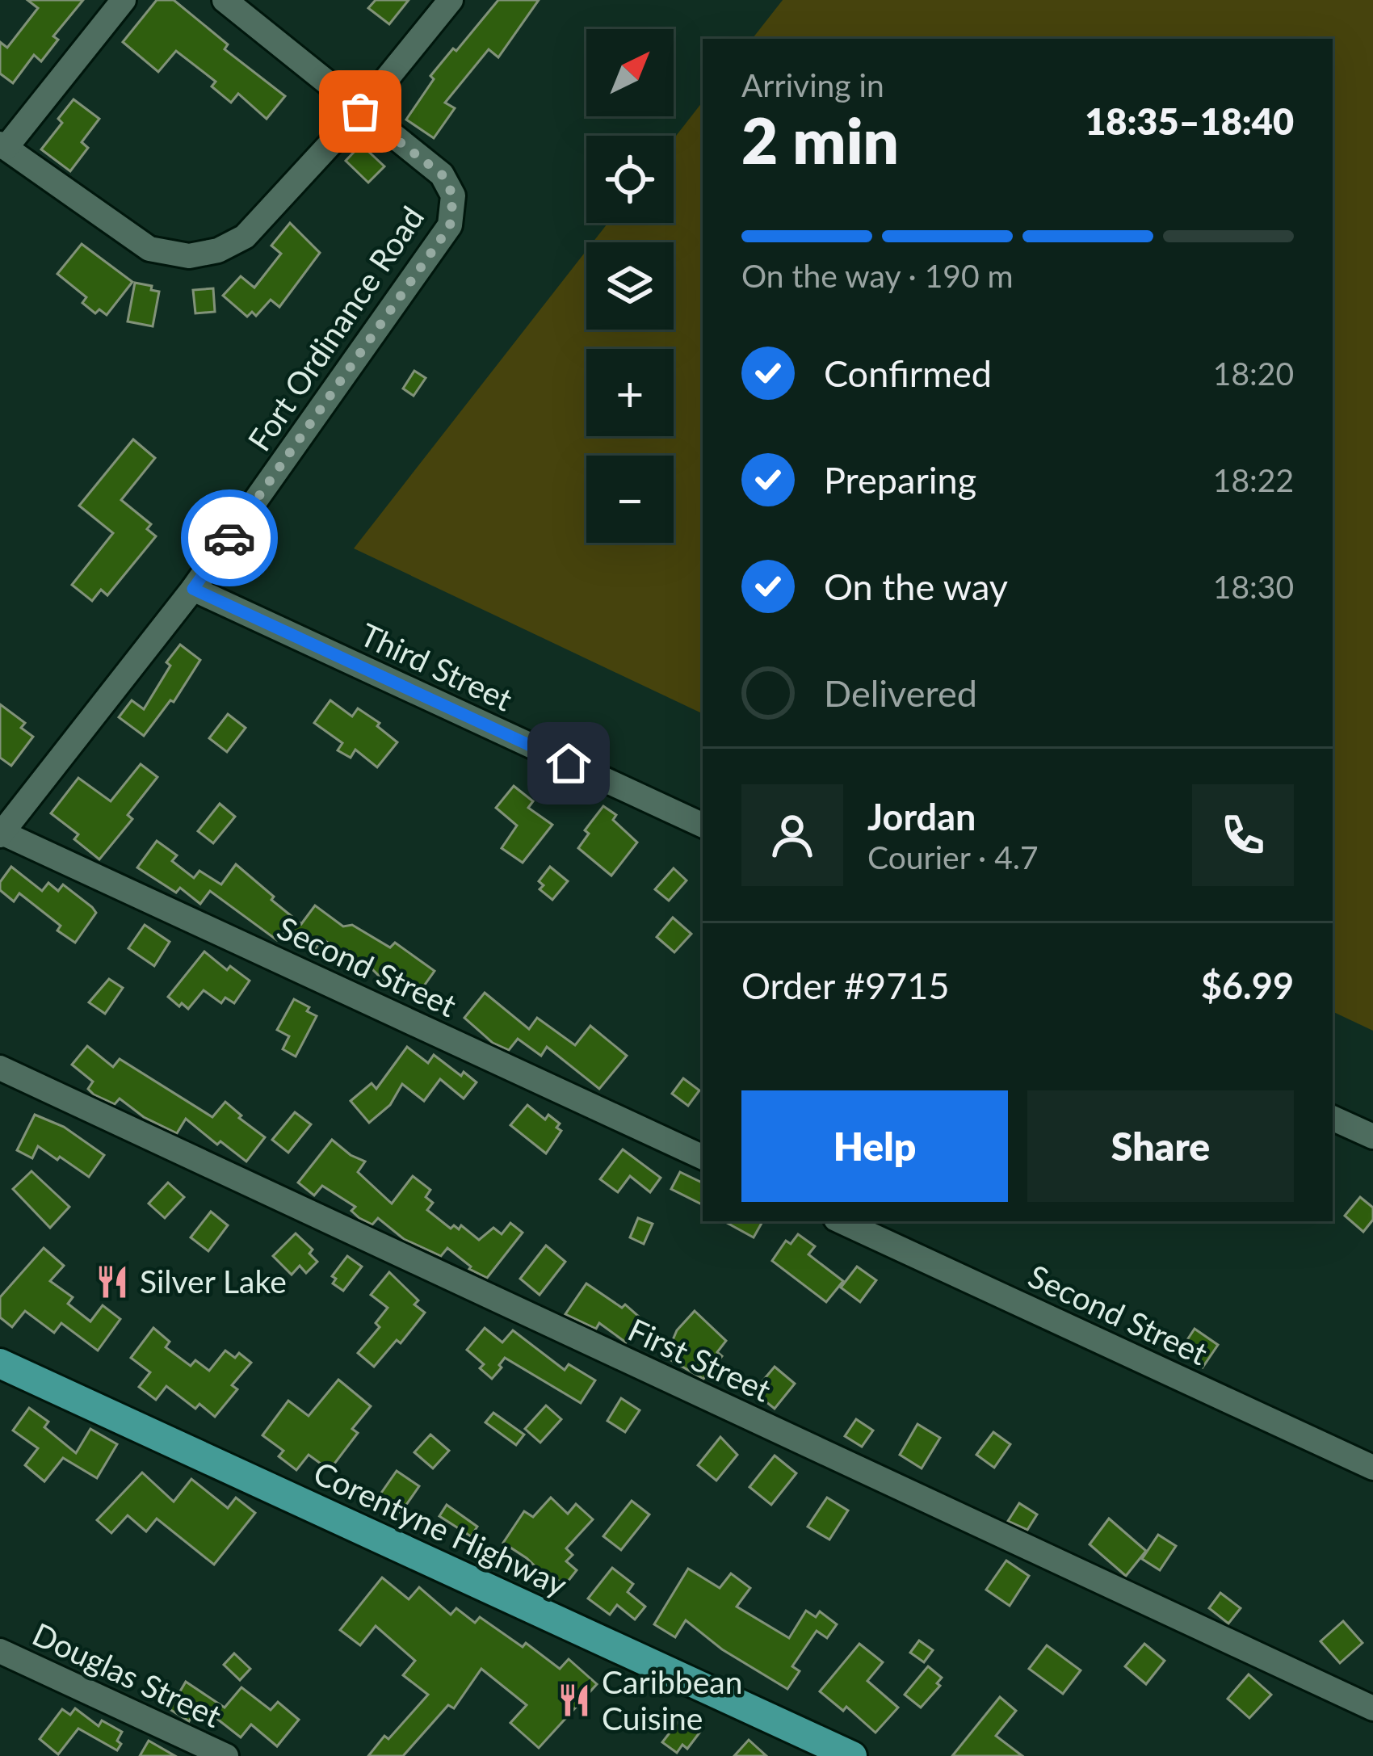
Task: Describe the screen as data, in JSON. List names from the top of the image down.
{
  "streets": {
    "main road": ["Corentyne Highway"],
    "street": [
      "Fort Ordinance Road",
      "Third Street",
      "Second Street",
      "First Street",
      "Douglas Street"
    ]
  },
  "crossings": [
    ["Fort Ordinance Road", "Third Street"],
    ["Fort Ordinance Road", "Second Street"]
  ],
  "places": {
    "restaurant": ["Silver Lake", "Caribbean Cuisine"]
  },
  "north": "top right",
  "page": {
    "map_buttons": ["+", "−"],
    "heading": ["2 min", "Arriving in", "18:35–18:40"],
    "panel": [
      "Jordan",
      "Courier · 4.7",
      "Order #9715",
      "$6.99"
    ],
    "bar": "On the way · 190 m",
    "list": [
      ["Confirmed", "18:20"],
      ["Preparing", "18:22"],
      ["On the way", "18:30"],
      "Delivered"
    ],
    "buttons": ["Help", "Share"]
  }
}
